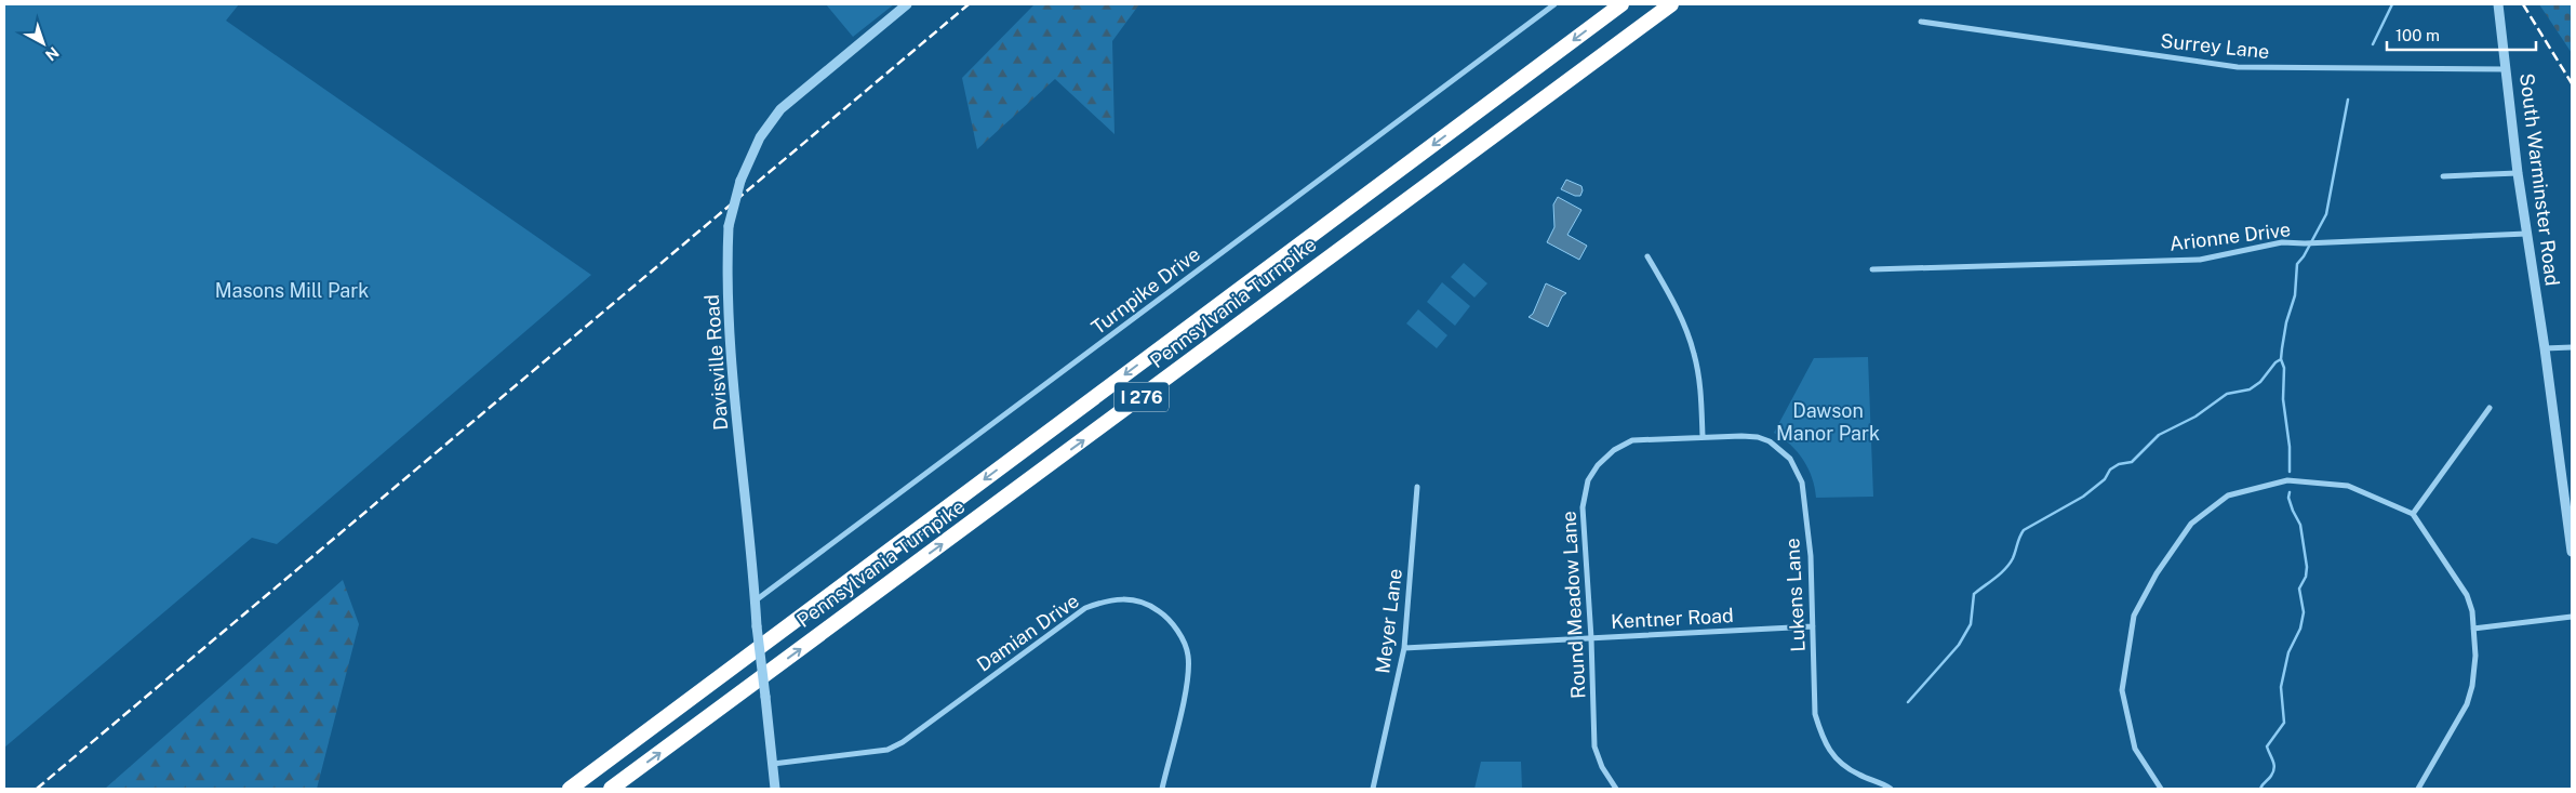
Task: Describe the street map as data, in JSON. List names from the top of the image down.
{
  "streets": {
    "highway": ["Pennsylvania Turnpike", "I 276"],
    "street": [
      "Surrey Lane",
      "South Warminster Road",
      "Arionne Drive",
      "Turnpike Drive",
      "Davisville Road",
      "Lukens Lane",
      "Round Meadow Lane",
      "Kentner Road",
      "Meyer Lane",
      "Damian Drive"
    ]
  },
  "crossings": [
    ["Surrey Lane", "South Warminster Road"],
    ["South Warminster Road", "Arionne Drive"],
    ["Turnpike Drive", "Davisville Road"],
    ["Davisville Road", "Damian Drive"],
    ["Lukens Lane", "Round Meadow Lane"],
    ["Lukens Lane", "Kentner Road"],
    ["Round Meadow Lane", "Kentner Road"],
    ["Kentner Road", "Meyer Lane"]
  ],
  "parks": ["Masons Mill Park", "Dawson Manor Park"],
  "scale_bar": "100 m",
  "north": "bottom right"
}
